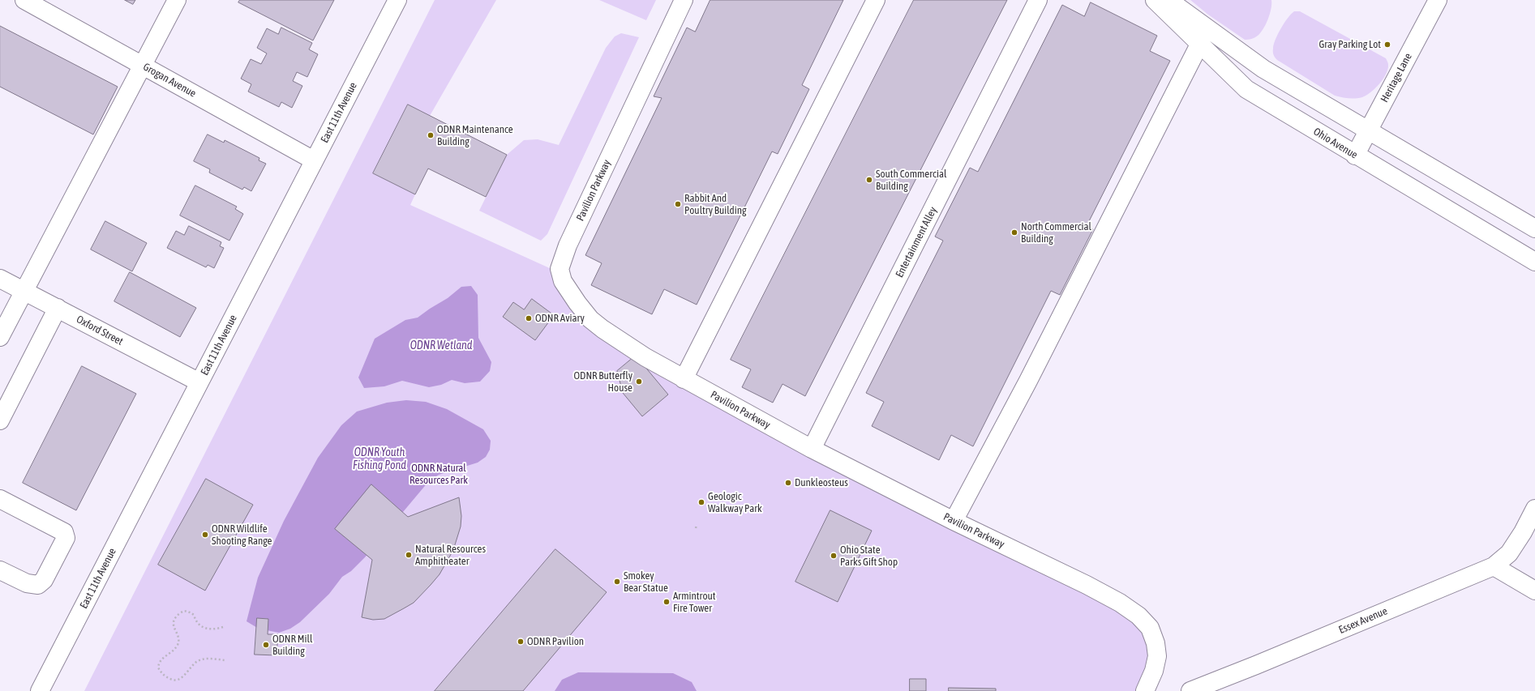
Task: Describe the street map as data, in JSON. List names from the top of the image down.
{
  "streets": {
    "street": [
      "Heritage Lane",
      "Grogan Avenue",
      "East 11th Avenue",
      "Ohio Avenue",
      "Pavilion Parkway",
      "Entertainment Alley",
      "Oxford Street",
      "Essex Avenue"
    ]
  },
  "crossings": [
    ["Heritage Lane", "Ohio Avenue"],
    ["Grogan Avenue", "East 11th Avenue"],
    ["East 11th Avenue", "Oxford Street"],
    ["Pavilion Parkway", "Entertainment Alley"]
  ],
  "water": ["ODNR Wetland", "ODNR Youth Fishing Pond"],
  "parks": ["ODNR Natural Resources Park"],
  "places": [
    "Gray Parking Lot",
    "ODNR Maintenance Building",
    "South Commercial Building",
    "Rabbit And Poultry Building",
    "North Commercial Building",
    "ODNR Aviary",
    "ODNR Butterfly House",
    "Dunkleosteus",
    "Geologic Walkway Park",
    "ODNR Wildlife Shooting Range",
    "Natural Resources Amphitheater",
    "Ohio State Parks Gift Shop",
    "Smokey Bear Statue",
    "Armintrout Fire Tower",
    "ODNR Pavilion",
    "ODNR Mill Building"
  ]
}
